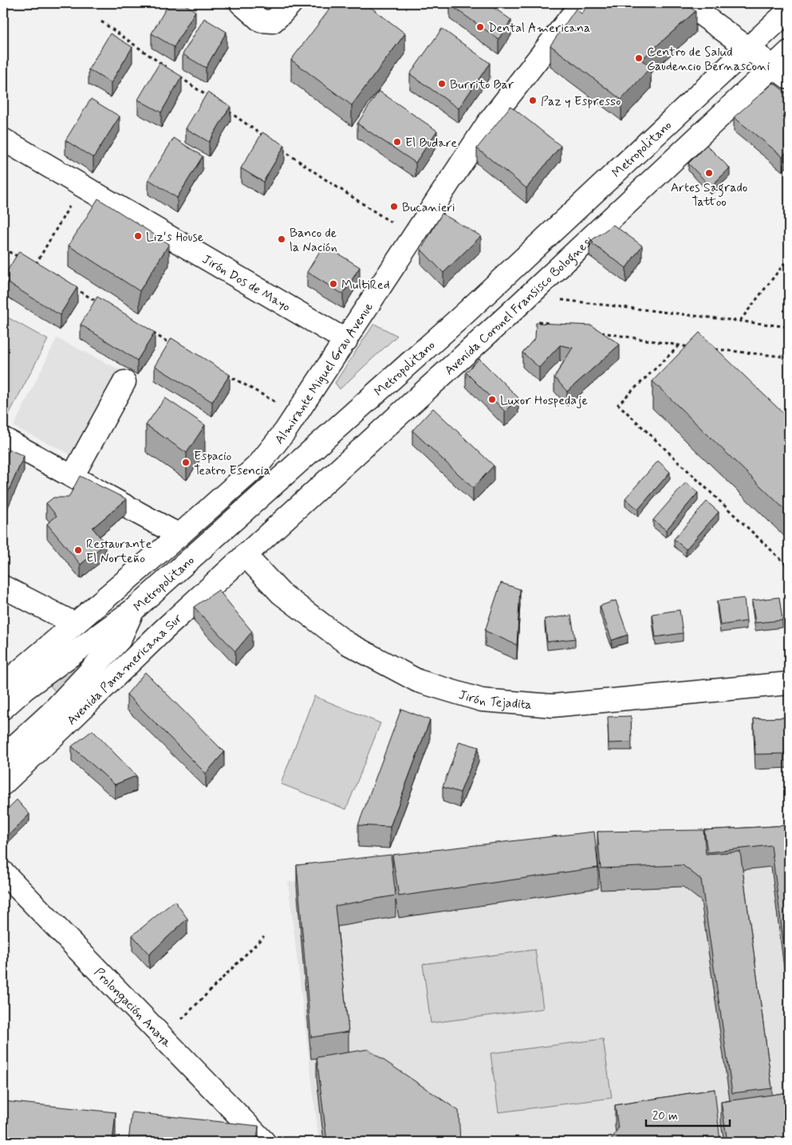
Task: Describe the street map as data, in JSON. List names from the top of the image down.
{
  "streets": {
    "main road": [
      "Metropolitano",
      "Jirón Dos de Mayo",
      "Avenida Coronel Fransisco Bolognesi",
      "Almirante Miguel Grau Avenue",
      "Avenida Panamericana Sur",
      "Jirón Tejadita",
      "Prolongación Anaya"
    ]
  },
  "crossings": [
    ["Jirón Dos de Mayo", "Almirante Miguel Grau Avenue"],
    ["Avenida Coronel Fransisco Bolognesi", "Avenida Panamericana Sur"],
    ["Avenida Coronel Fransisco Bolognesi", "Jirón Tejadita"],
    ["Avenida Panamericana Sur", "Jirón Tejadita"]
  ],
  "places": [
    "Dental Americana",
    "Centro de Salud Gaudencio Bernasconi",
    "Burrito Bar",
    "Paz y Espresso",
    "El Budare",
    "Artes Sagrado Tattoo",
    "Bucanieri",
    "Liz's House",
    "Banco de la Nación",
    "MultiRed",
    "Luxor Hospedaje",
    "Espacio Teatro Esencia",
    "Restaurante El Norteño"
  ],
  "scale_bar": "20 m"
}
